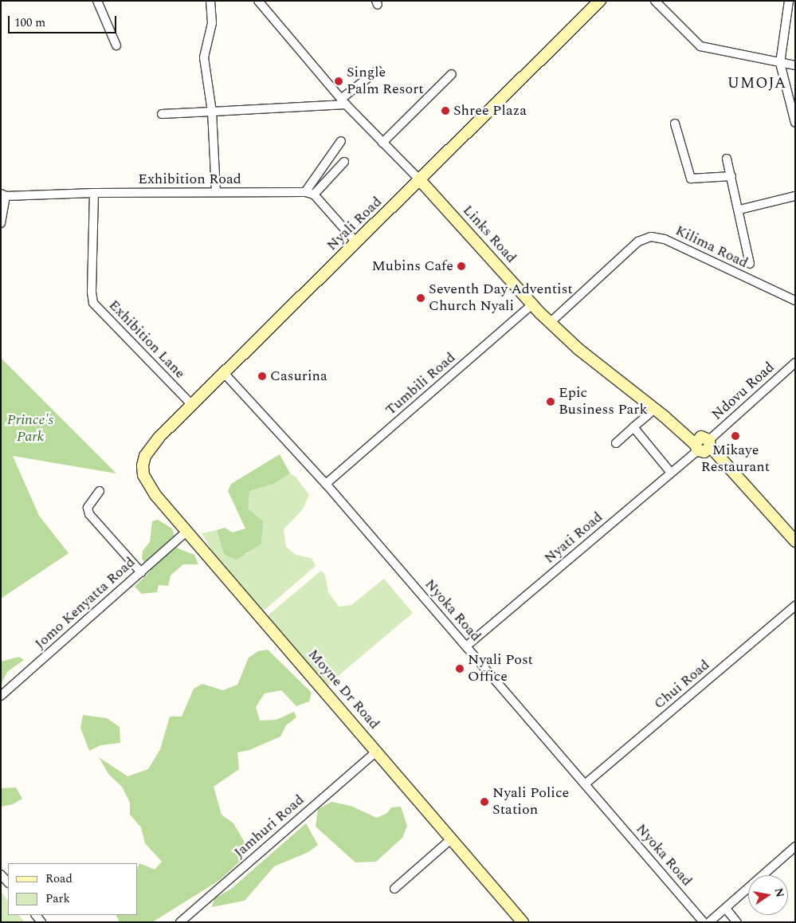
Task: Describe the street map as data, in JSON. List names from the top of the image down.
{
  "streets": {
    "main road": ["Nyali Road", "Links Road", "Moyne Dr Road"],
    "street": [
      "Exhibition Road",
      "Kilima Road",
      "Exhibition Lane",
      "Tumbili Road",
      "Ndovu Road",
      "Nyati Road",
      "Jomo Kenyatta Road",
      "Nyoka Road",
      "Chui Road",
      "Jamhuri Road"
    ]
  },
  "crossings": [
    ["Exhibition Road", "Exhibition Lane"],
    ["Nyali Road", "Links Road"],
    ["Nyali Road", "Exhibition Lane"],
    ["Nyali Road", "Nyoka Road"],
    ["Nyali Road", "Moyne Dr Road"],
    ["Links Road", "Kilima Road"],
    ["Links Road", "Tumbili Road"],
    ["Links Road", "Ndovu Road"],
    ["Links Road", "Nyati Road"],
    ["Tumbili Road", "Nyoka Road"],
    ["Ndovu Road", "Nyati Road"],
    ["Nyati Road", "Nyoka Road"],
    ["Jomo Kenyatta Road", "Moyne Dr Road"],
    ["Nyoka Road", "Chui Road"],
    ["Moyne Dr Road", "Jamhuri Road"]
  ],
  "districts": ["UMOJA"],
  "parks": ["Prince's Park"],
  "places": [
    "Single Palm Resort",
    "Shree Plaza",
    "Mubins Cafe",
    "Seventh Day Adventist Church Nyali",
    "Casurina",
    "Epic Business Park",
    "Mikaye Restaurant",
    "Nyali Post Office",
    "Nyali Police Station"
  ],
  "legend": ["Road", "Park"],
  "scale_bar": "100 m",
  "north": "right"
}
